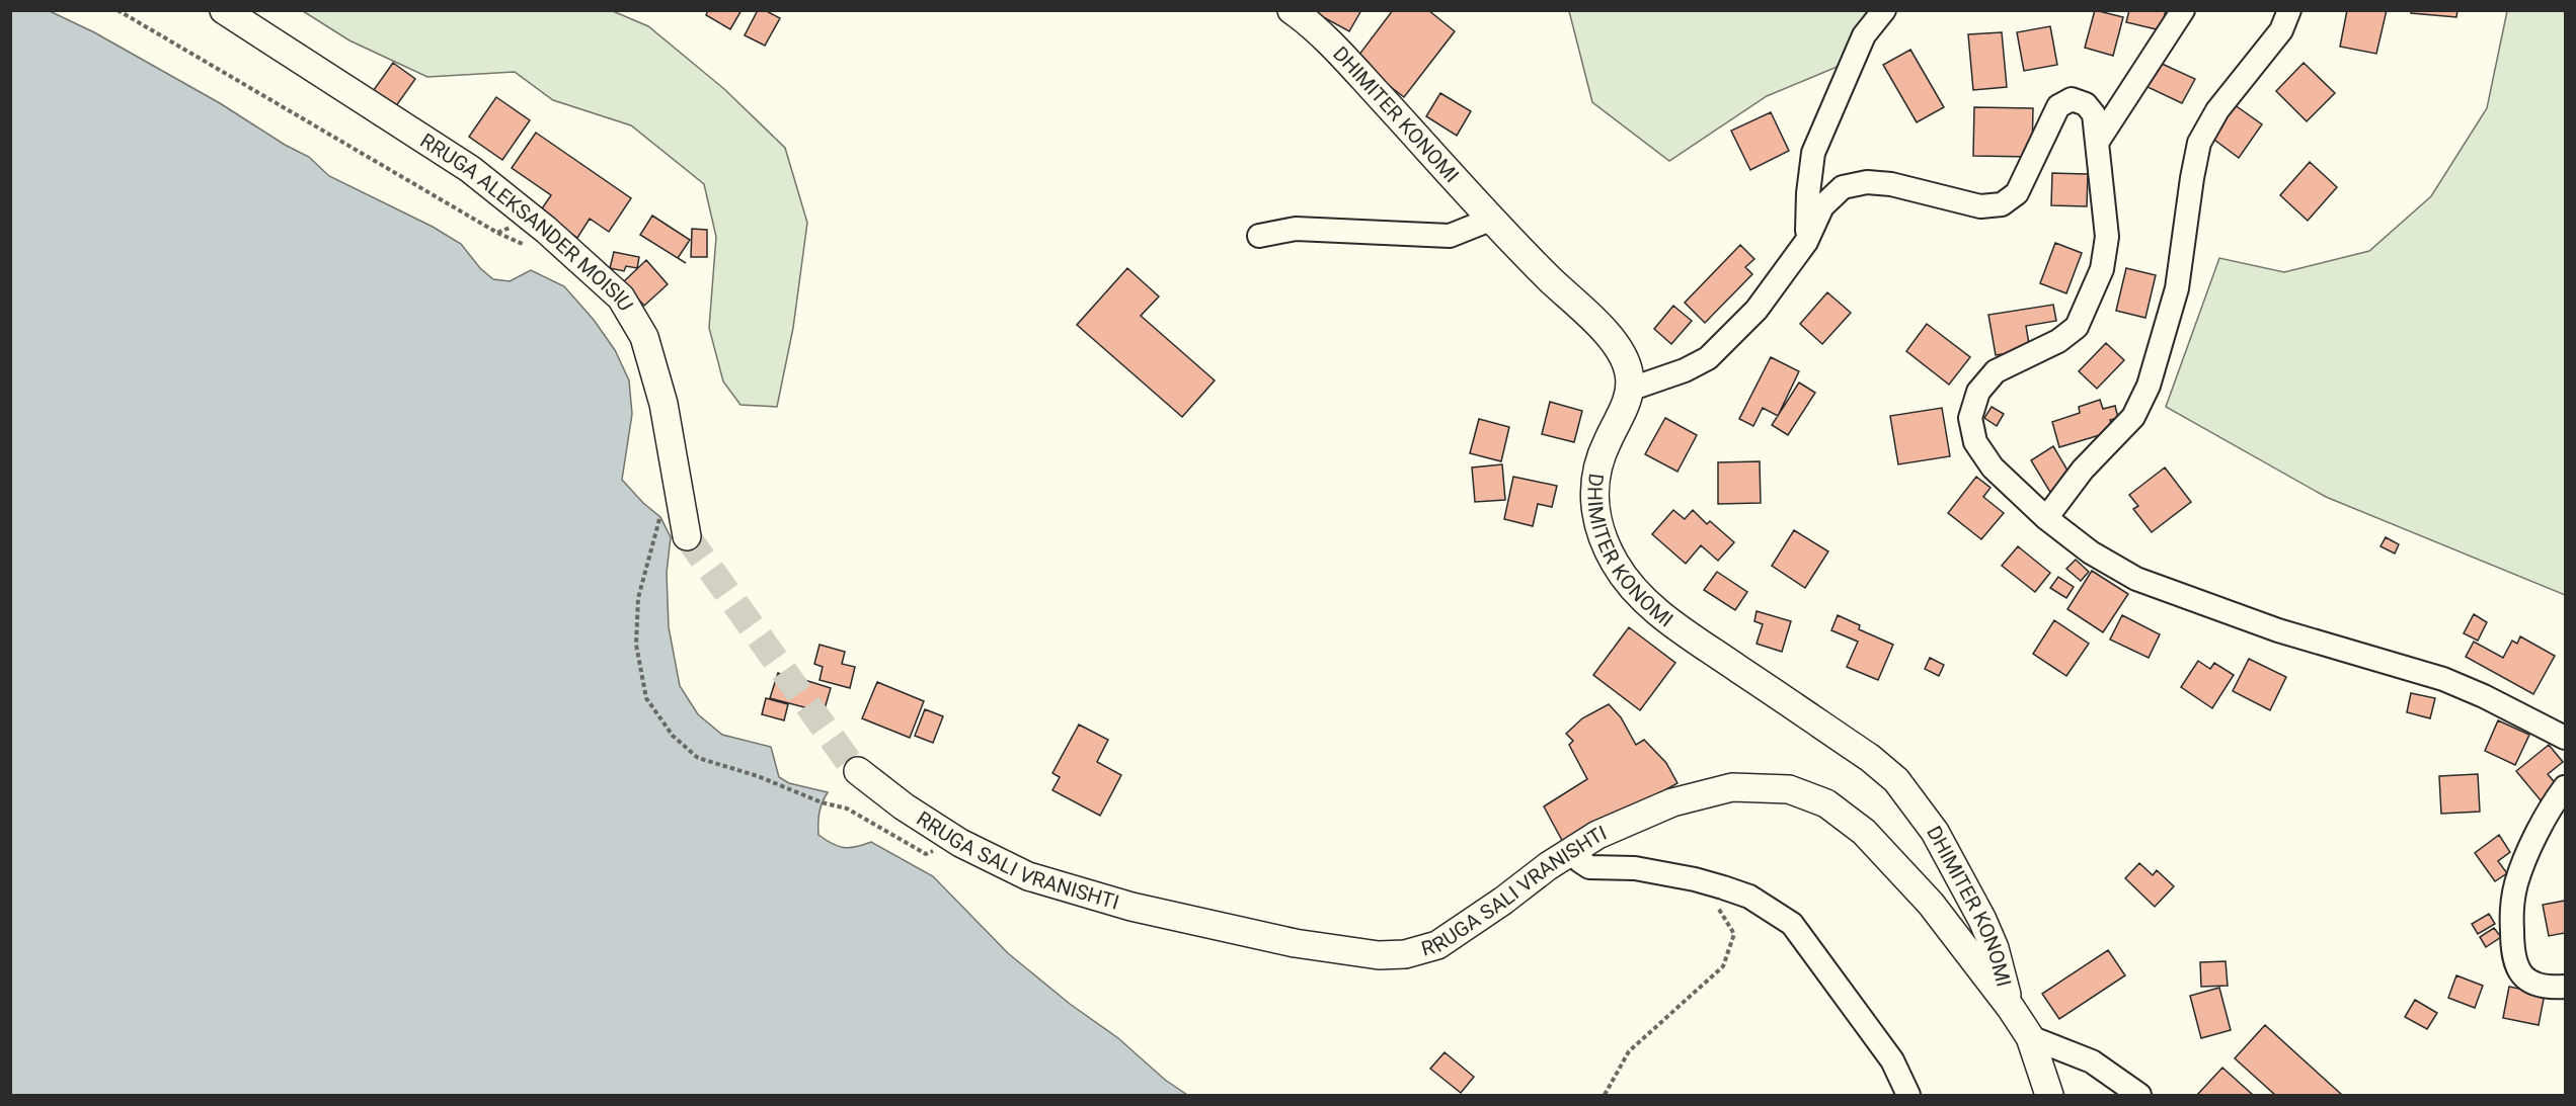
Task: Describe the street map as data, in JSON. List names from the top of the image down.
{
  "streets": {
    "main road": ["DHIMITER KONOMI", "RRUGA ALEKSANDER MOISIU", "RRUGA SALI VRANISHTI"]
  },
  "crossings": [
    ["DHIMITER KONOMI", "RRUGA SALI VRANISHTI"]
  ]
}
